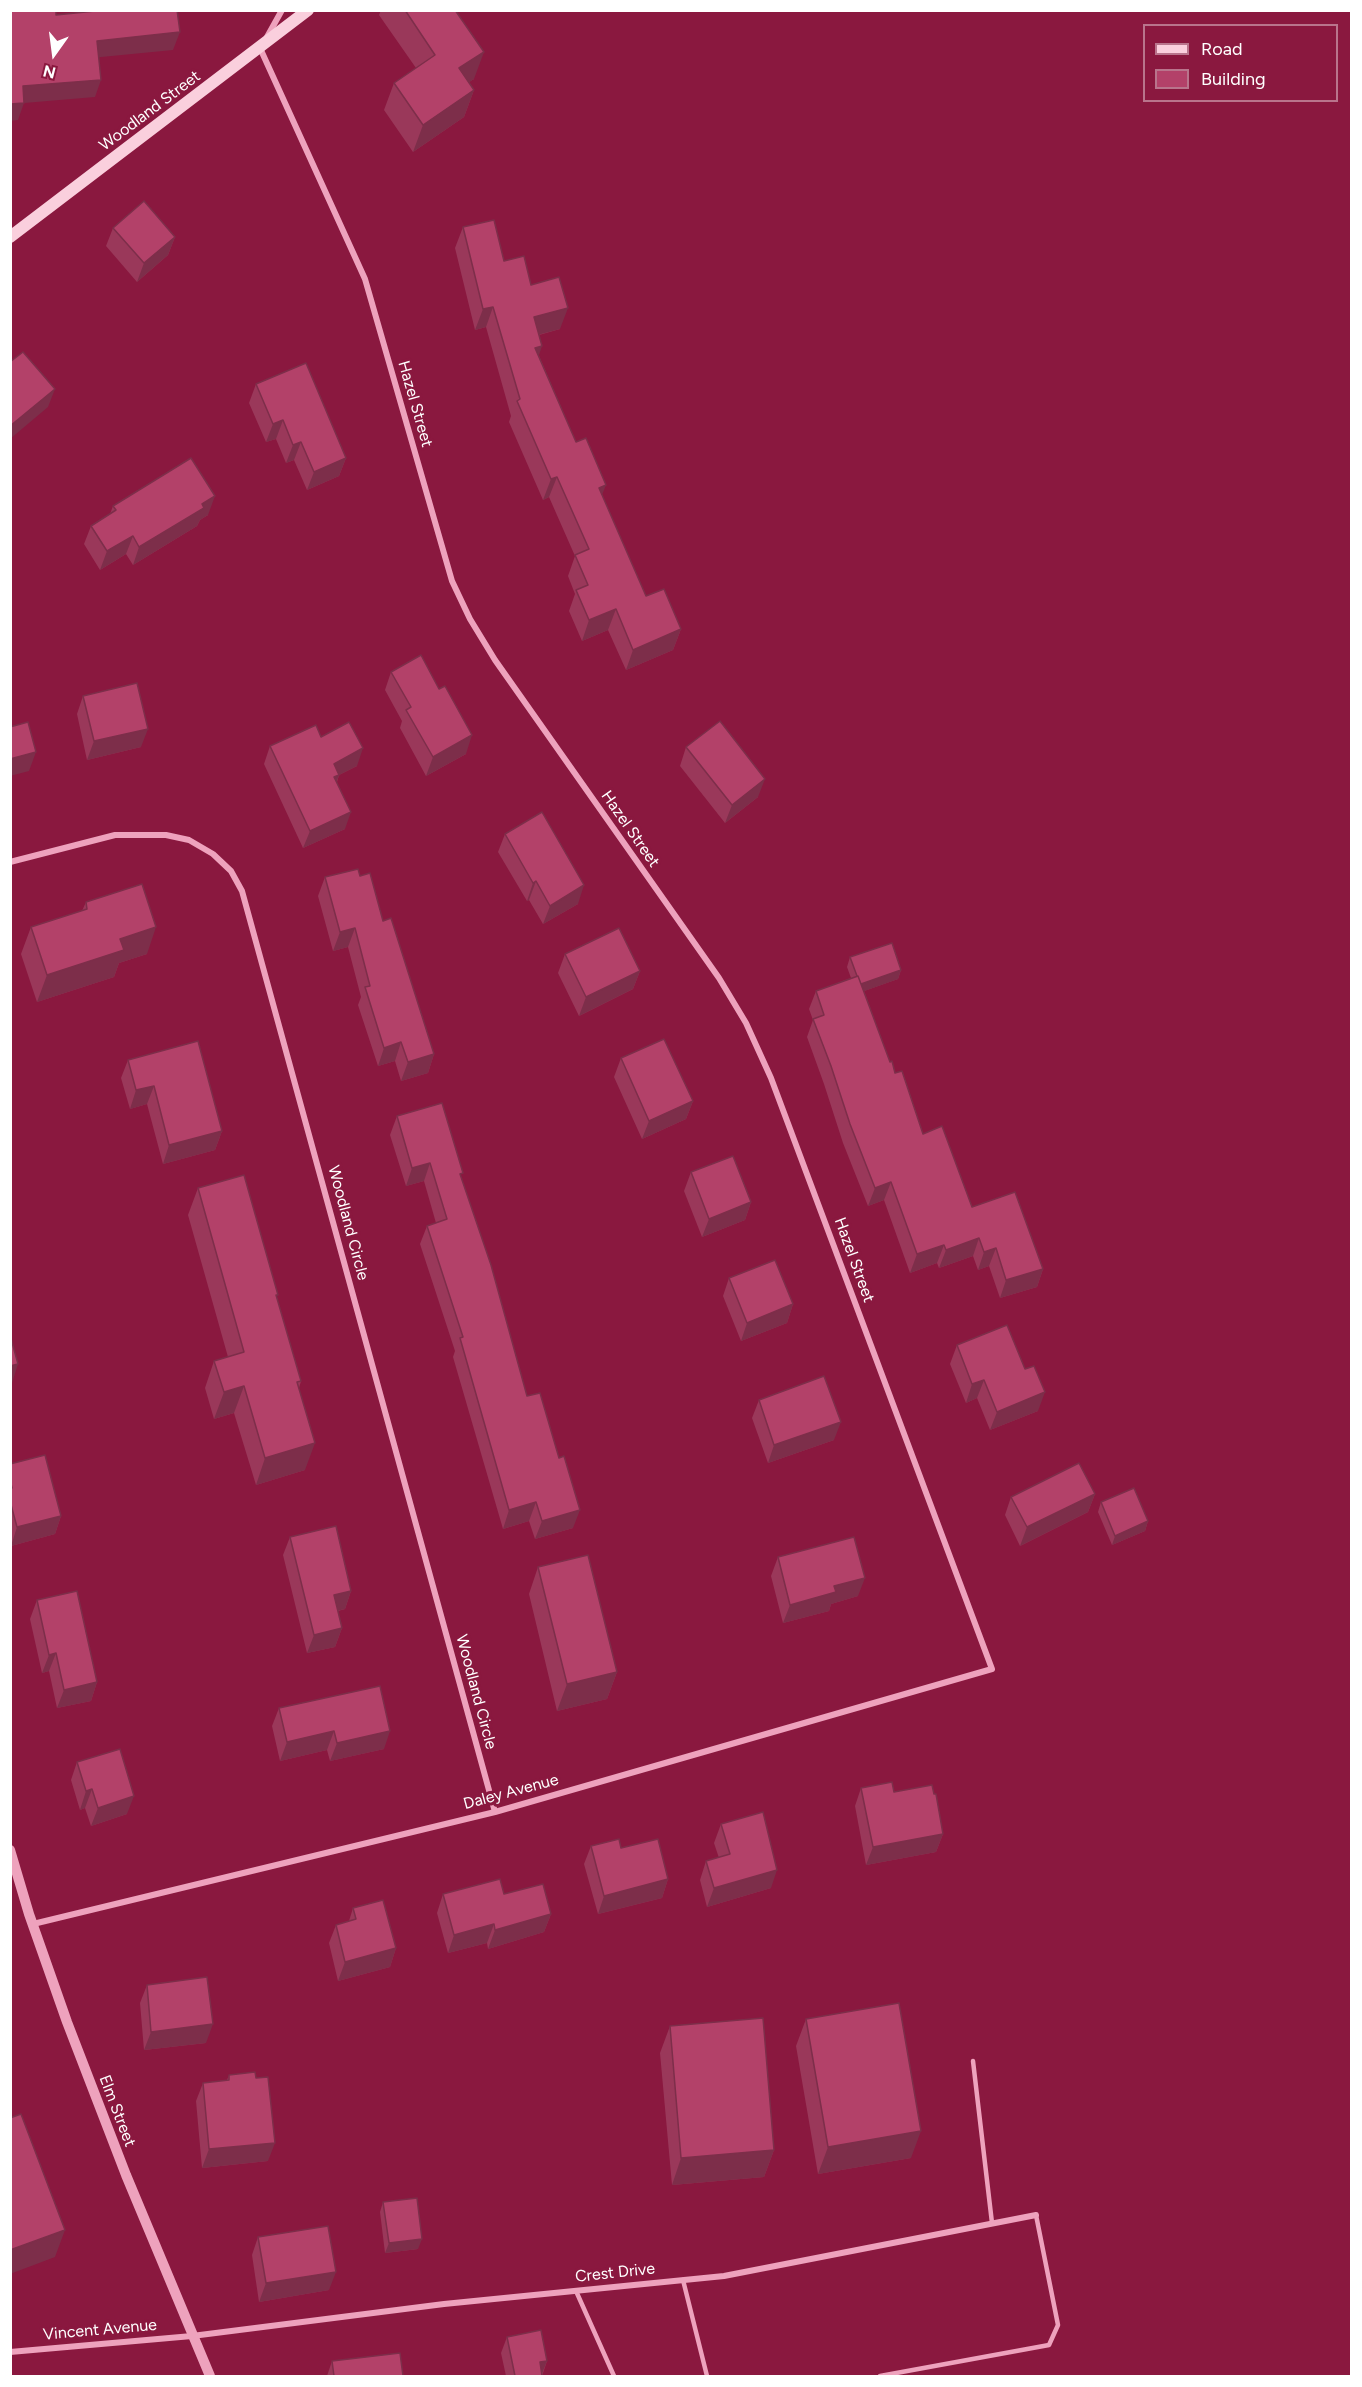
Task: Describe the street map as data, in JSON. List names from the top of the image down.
{
  "streets": {
    "main road": ["Woodland Street"],
    "street": [
      "Hazel Street",
      "Woodland Circle",
      "Daley Avenue",
      "Elm Street",
      "Crest Drive",
      "Vincent Avenue"
    ]
  },
  "crossings": [
    ["Woodland Street", "Hazel Street"],
    ["Hazel Street", "Daley Avenue"],
    ["Woodland Circle", "Daley Avenue"],
    ["Daley Avenue", "Elm Street"],
    ["Elm Street", "Crest Drive"],
    ["Elm Street", "Vincent Avenue"],
    ["Crest Drive", "Vincent Avenue"]
  ],
  "legend": ["Road", "Building"],
  "north": "bottom"
}
